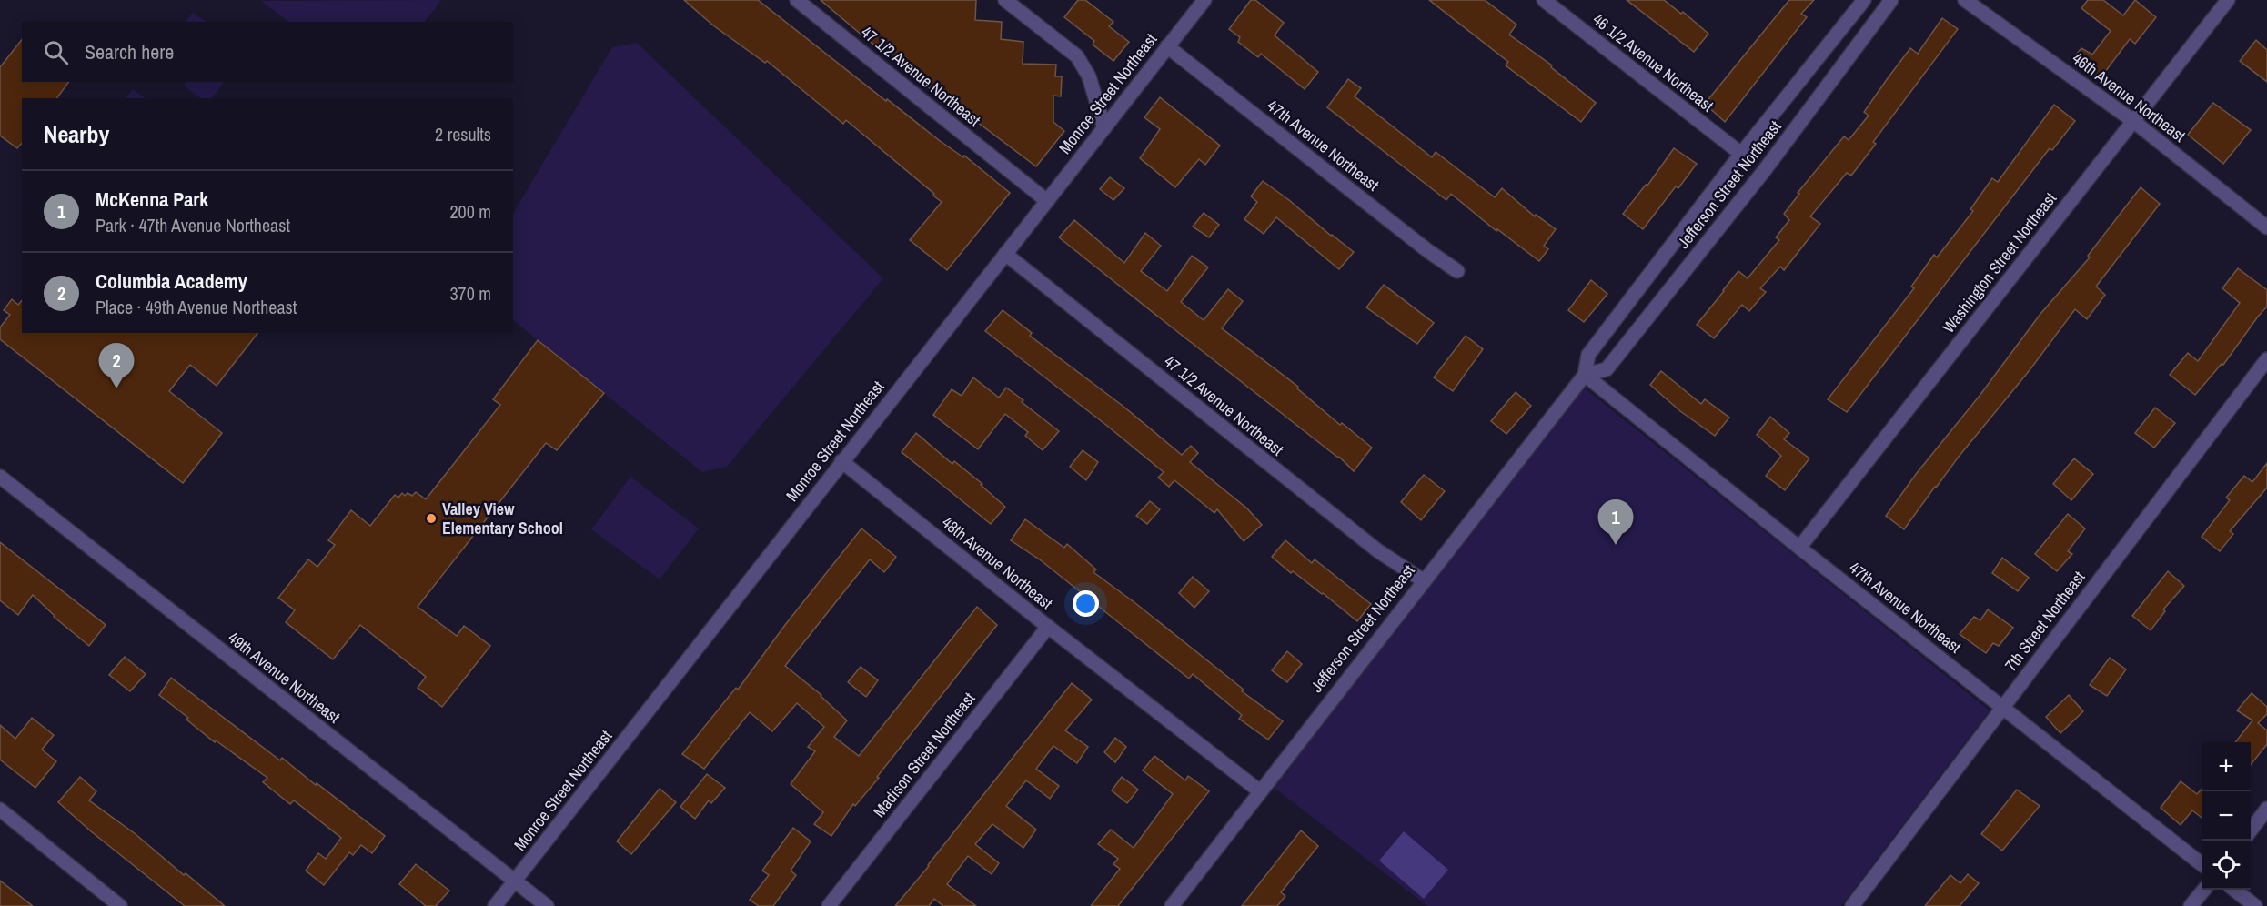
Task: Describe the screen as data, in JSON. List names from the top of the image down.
{
  "streets": {
    "street": [
      "46 1/2 Avenue Northeast",
      "47 1/2 Avenue Northeast",
      "Monroe Street Northeast",
      "46th Avenue Northeast",
      "47th Avenue Northeast",
      "Jefferson Street Northeast",
      "Washington Street Northeast",
      "48th Avenue Northeast",
      "7th Street Northeast",
      "49th Avenue Northeast",
      "Madison Street Northeast"
    ]
  },
  "crossings": [
    ["46 1/2 Avenue Northeast", "Jefferson Street Northeast"],
    ["47 1/2 Avenue Northeast", "Monroe Street Northeast"],
    ["47 1/2 Avenue Northeast", "Jefferson Street Northeast"],
    ["Monroe Street Northeast", "47th Avenue Northeast"],
    ["Monroe Street Northeast", "48th Avenue Northeast"],
    ["Monroe Street Northeast", "49th Avenue Northeast"],
    ["46th Avenue Northeast", "Washington Street Northeast"],
    ["47th Avenue Northeast", "Jefferson Street Northeast"],
    ["47th Avenue Northeast", "Washington Street Northeast"],
    ["47th Avenue Northeast", "7th Street Northeast"],
    ["Jefferson Street Northeast", "48th Avenue Northeast"],
    ["48th Avenue Northeast", "Madison Street Northeast"]
  ],
  "places": ["Valley View Elementary School"],
  "page": {
    "search": "Search here",
    "heading": ["Nearby", "2 results"],
    "list": [
      {
        "mark": "1",
        "name": "McKenna Park",
        "note": "Park · 47th Avenue Northeast",
        "value": "200 m"
      },
      {
        "mark": "2",
        "name": "Columbia Academy",
        "note": "Place · 49th Avenue Northeast",
        "value": "370 m"
      }
    ],
    "pins": ["2", "1"],
    "map_buttons": ["+", "−"]
  }
}
